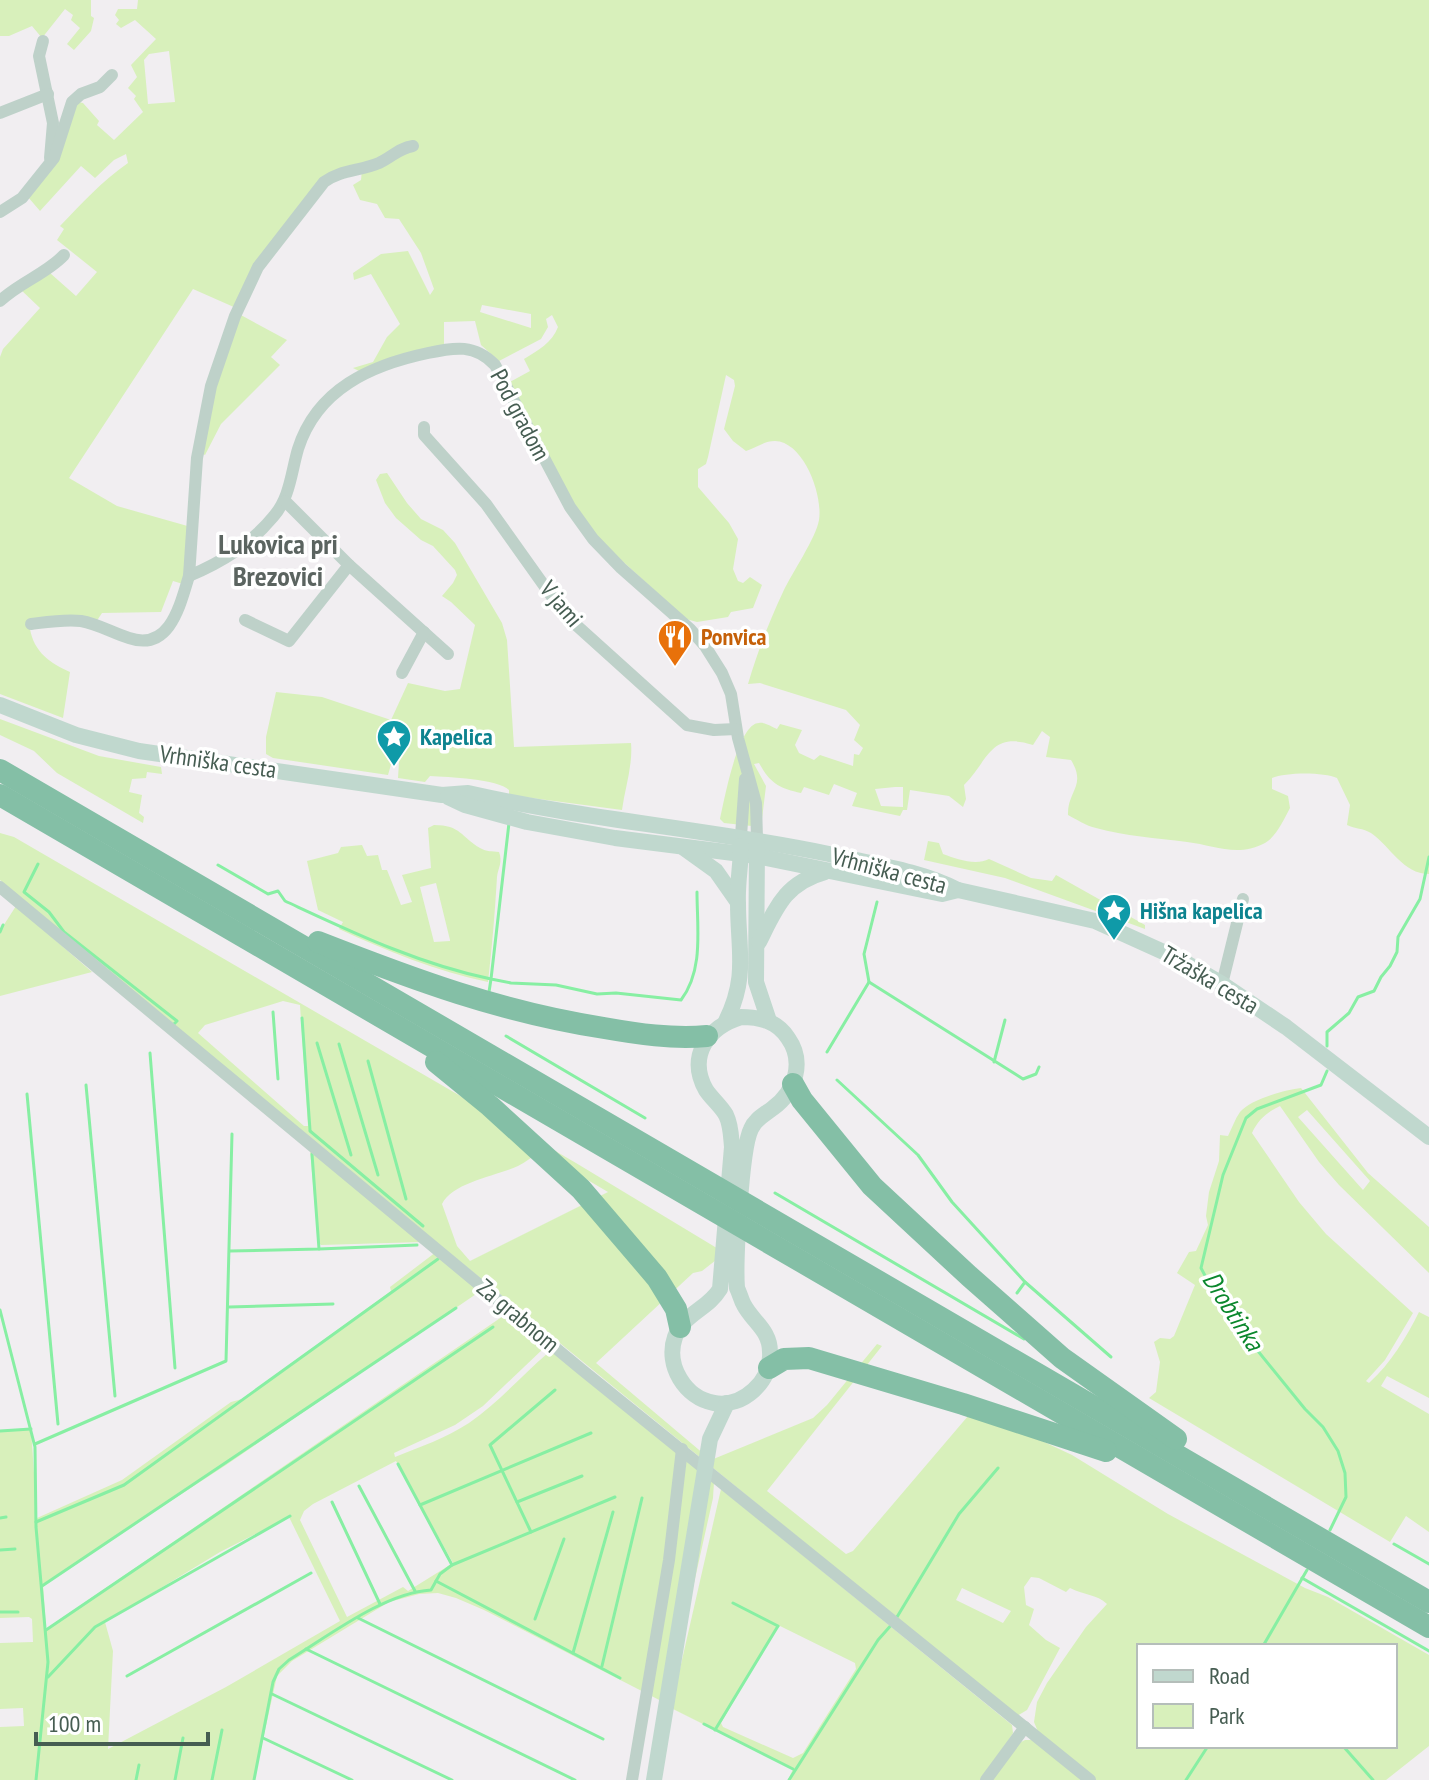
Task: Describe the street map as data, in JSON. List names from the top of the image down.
{
  "streets": {
    "main road": ["Vrhniška cesta", "Tržaška cesta"],
    "street": ["Pod gradom", "V jami", "Za grabnom"]
  },
  "crossings": [
    ["Pod gradom", "V jami"],
    ["Pod gradom", "Vrhniška cesta"],
    ["Vrhniška cesta", "Tržaška cesta"]
  ],
  "districts": ["Lukovica pri Brezovici"],
  "water": ["Drobtinka"],
  "places": {
    "restaurant": ["Ponvica"],
    "place": ["Kapelica", "Hišna kapelica"]
  },
  "legend": ["Road", "Park"],
  "scale_bar": "100 m"
}
